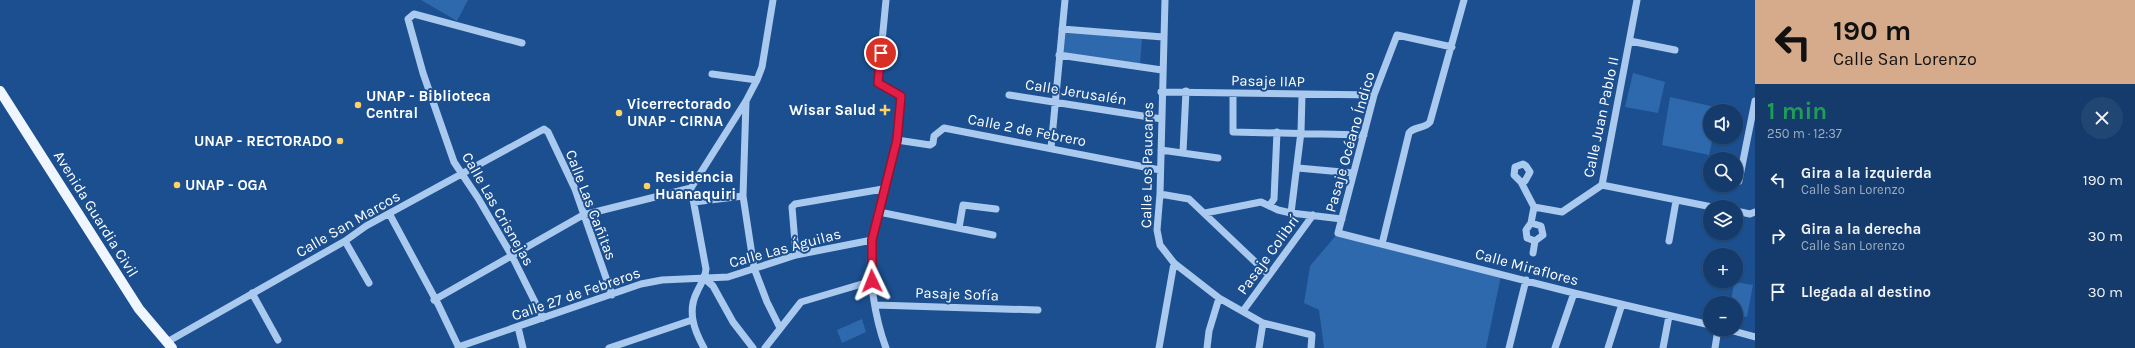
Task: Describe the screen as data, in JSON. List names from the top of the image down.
{
  "streets": {
    "main road": ["Avenida Guardia Civil"],
    "street": [
      "Pasaje IIAP",
      "Calle Jerusalén",
      "Calle Juan Pablo II",
      "Calle 2 de Febrero",
      "Pasaje Océano Índico",
      "Calle Los Paucares",
      "Calle Las Cañitas",
      "Calle Las Crisnejas",
      "Calle San Marcos",
      "Calle Las Águilas",
      "Pasaje Colibrí",
      "Calle Miraflores",
      "Calle 27 de Febreros",
      "Pasaje Sofía"
    ]
  },
  "crossings": [
    ["Pasaje IIAP", "Pasaje Océano Índico"],
    ["Pasaje IIAP", "Calle Los Paucares"],
    ["Calle Jerusalén", "Calle Los Paucares"],
    ["Calle 2 de Febrero", "Calle Los Paucares"],
    ["Pasaje Océano Índico", "Calle Miraflores"],
    ["Calle Los Paucares", "Pasaje Colibrí"],
    ["Calle Las Cañitas", "Calle San Marcos"],
    ["Calle Las Cañitas", "Calle 27 de Febreros"],
    ["Calle Las Crisnejas", "Calle San Marcos"],
    ["Calle Las Crisnejas", "Calle 27 de Febreros"],
    ["Avenida Guardia Civil", "Calle San Marcos"],
    ["Calle Las Águilas", "Calle 27 de Febreros"]
  ],
  "places": {
    "other": [
      "UNAP - Biblioteca Central",
      "Vicerrectorado UNAP - CIRNA",
      "UNAP - RECTORADO",
      "UNAP - OGA",
      "Residencia Huanaquiri"
    ],
    "health": ["Wisar Salud"]
  },
  "page": {
    "turn": ["190 m", "Calle San Lorenzo"],
    "heading": ["1 min", "250 m · 12:37"],
    "map_buttons": ["+", "−"],
    "list": [
      {
        "name": "Gira a la izquierda",
        "note": "Calle San Lorenzo",
        "value": "190 m"
      },
      {
        "name": "Gira a la derecha",
        "note": "Calle San Lorenzo",
        "value": "30 m"
      },
      {
        "name": "Llegada al destino",
        "value": "30 m"
      }
    ]
  }
}
